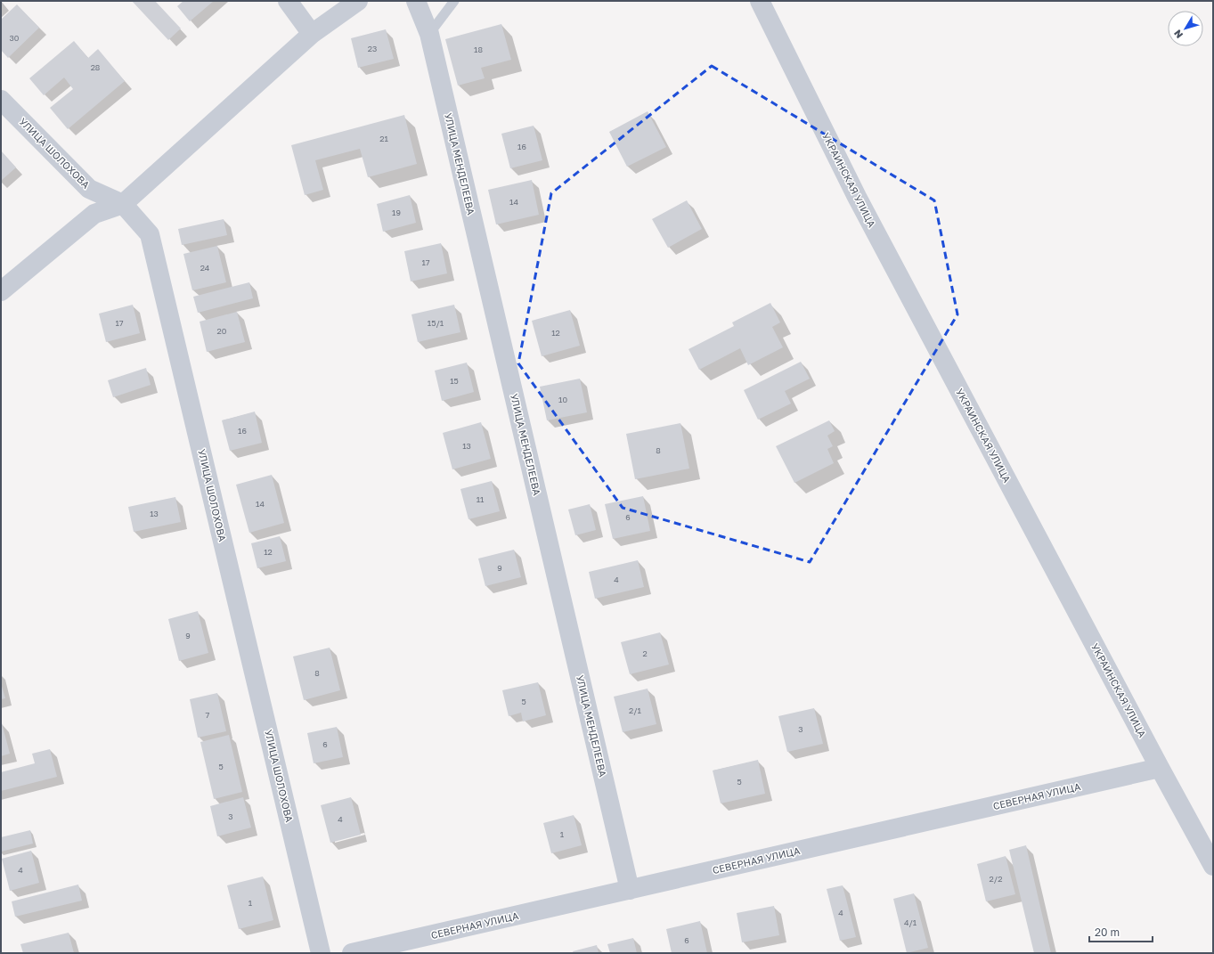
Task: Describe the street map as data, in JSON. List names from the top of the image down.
{
  "streets": {
    "street": [
      "УЛИЦА ШОЛОХОВА",
      "УЛИЦА МЕНДЕЛЕЕВА",
      "УКРАИНСКАЯ УЛИЦА",
      "СЕВЕРНАЯ УЛИЦА"
    ]
  },
  "crossings": [
    ["УЛИЦА МЕНДЕЛЕЕВА", "СЕВЕРНАЯ УЛИЦА"],
    ["УКРАИНСКАЯ УЛИЦА", "СЕВЕРНАЯ УЛИЦА"]
  ],
  "house_numbers": [
    "30",
    "23",
    "18",
    "28",
    "21",
    "16",
    "14",
    "19",
    "17",
    "24",
    "17",
    "15/1",
    "20",
    "12",
    "15",
    "10",
    "16",
    "13",
    "8",
    "11",
    "14",
    "13",
    "6",
    "12",
    "9",
    "4",
    "9",
    "2",
    "8",
    "5",
    "2/1",
    "7",
    "3",
    "6",
    "5",
    "5",
    "3",
    "4",
    "1",
    "4",
    "2/2",
    "1",
    "4",
    "4/1",
    "6"
  ],
  "scale_bar": "20 m",
  "north": "bottom left"
}
